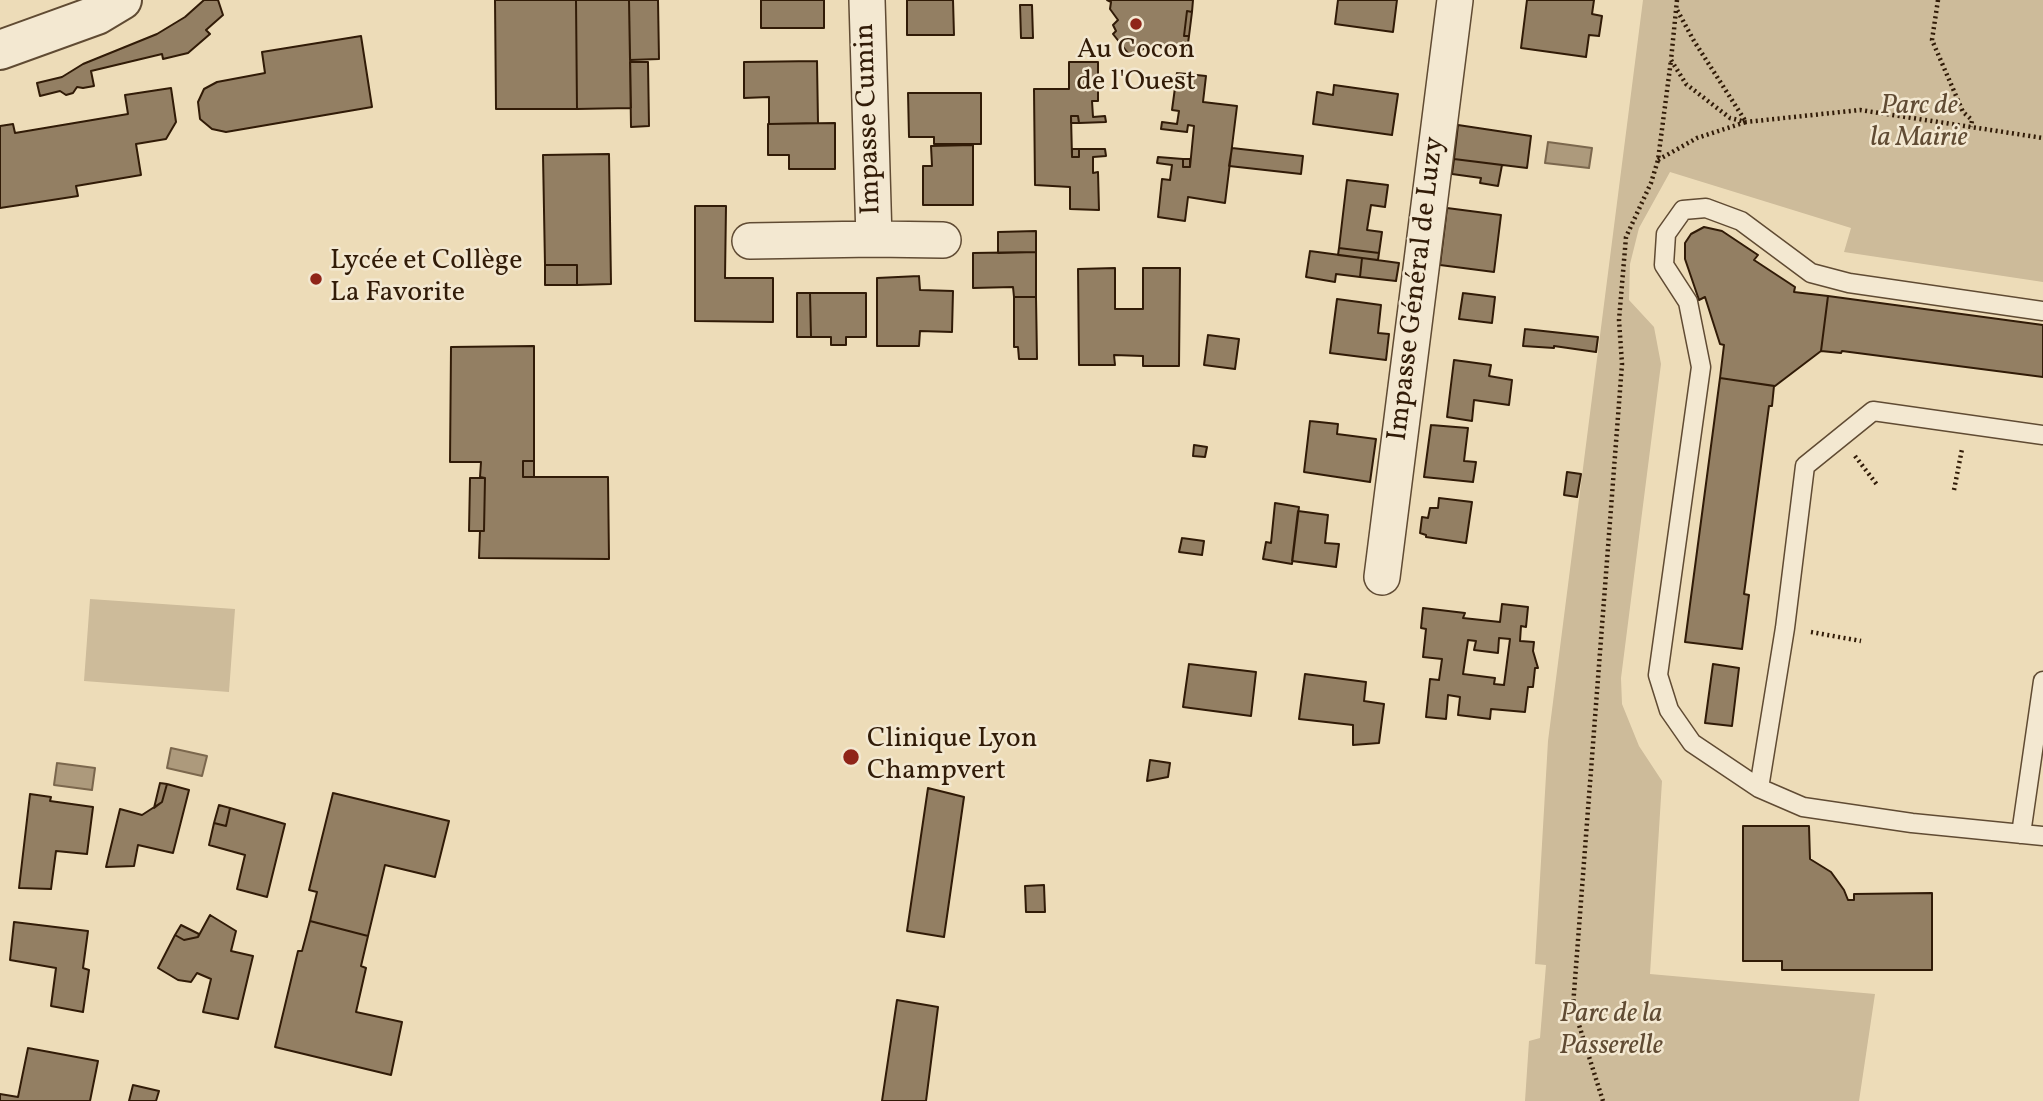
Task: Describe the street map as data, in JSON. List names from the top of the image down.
{
  "streets": {
    "street": ["Impasse Cumin", "Impasse Général de Luzy"]
  },
  "parks": ["Parc de la Mairie", "Parc de la Passerelle"],
  "places": ["Au Cocon de l'Ouest", "Lycée et Collège La Favorite", "Clinique Lyon Champvert"]
}
